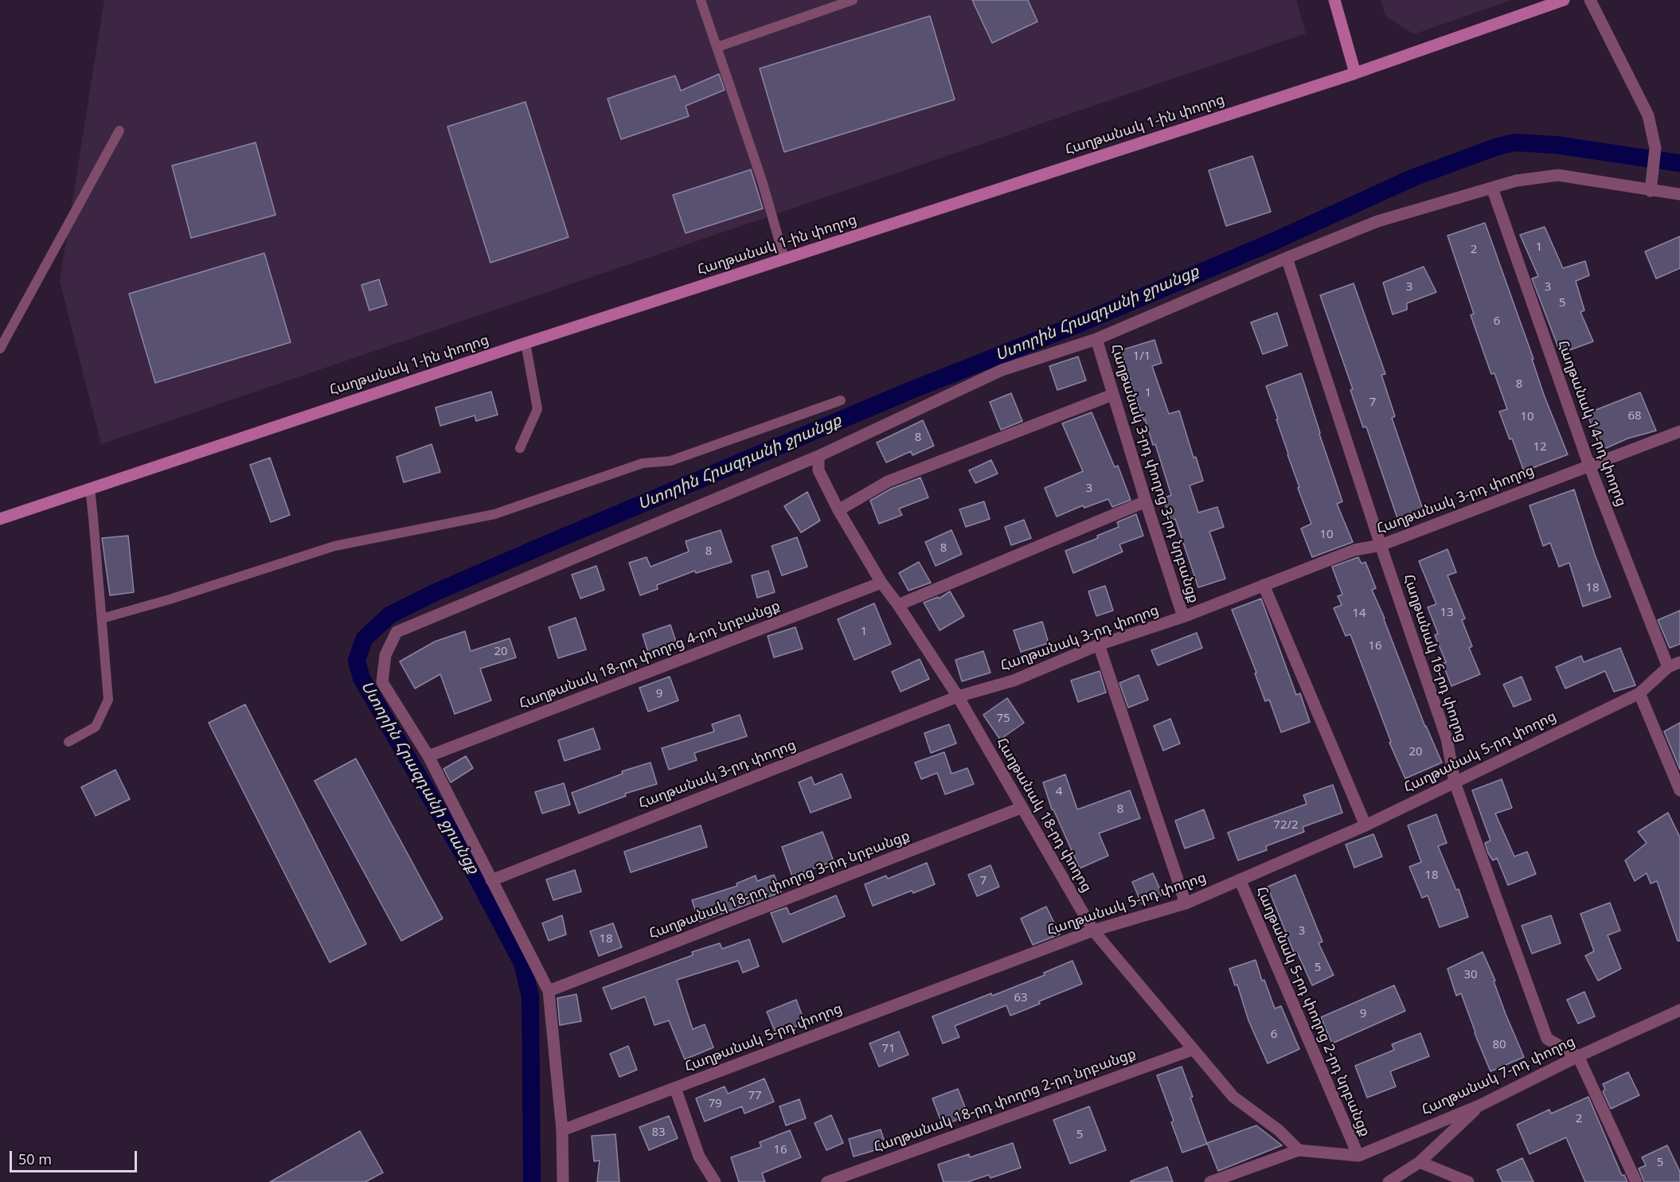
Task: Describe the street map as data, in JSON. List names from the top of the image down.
{
  "streets": {
    "main road": ["Հաղթանակ 1-ին փողոց"],
    "street": [
      "Հաղթանակ 14-րդ փողոց",
      "Հաղթանակ 3-րդ փողոց 3-րդ նրբանցք",
      "Հաղթանակ 3-րդ փողոց",
      "Հաղթանակ 18-րդ փողոց 4-րդ նրբանցք",
      "Հաղթանակ 16-րդ փողոց",
      "Հաղթանակ 5-րդ փողոց",
      "Հաղթանակ 18-րդ փողոց",
      "Հաղթանակ 18-րդ փողոց 3-րդ նրբանցք",
      "Հաղթանակ 5-րդ փողոց 2-րդ նրբանցք",
      "Հաղթանակ 7-րդ փողոց",
      "Հաղթանակ 18-րդ փողոց 2-րդ նրբանցք"
    ]
  },
  "crossings": [
    ["Հաղթանակ 14-րդ փողոց", "Հաղթանակ 3-րդ փողոց"],
    ["Հաղթանակ 14-րդ փողոց", "Հաղթանակ 5-րդ փողոց"],
    ["Հաղթանակ 3-րդ փողոց 3-րդ նրբանցք", "Հաղթանակ 3-րդ փողոց"],
    ["Հաղթանակ 3-րդ փողոց", "Հաղթանակ 16-րդ փողոց"],
    ["Հաղթանակ 3-րդ փողոց", "Հաղթանակ 18-րդ փողոց"],
    ["Հաղթանակ 18-րդ փողոց 4-րդ նրբանցք", "Հաղթանակ 18-րդ փողոց"],
    ["Հաղթանակ 16-րդ փողոց", "Հաղթանակ 5-րդ փողոց"],
    ["Հաղթանակ 16-րդ փողոց", "Հաղթանակ 7-րդ փողոց"],
    ["Հաղթանակ 5-րդ փողոց", "Հաղթանակ 18-րդ փողոց"],
    ["Հաղթանակ 5-րդ փողոց", "Հաղթանակ 5-րդ փողոց 2-րդ նրբանցք"],
    ["Հաղթանակ 18-րդ փողոց", "Հաղթանակ 18-րդ փողոց 3-րդ նրբանցք"],
    ["Հաղթանակ 18-րդ փողոց", "Հաղթանակ 7-րդ փողոց"],
    ["Հաղթանակ 18-րդ փողոց", "Հաղթանակ 18-րդ փողոց 2-րդ նրբանցք"],
    ["Հաղթանակ 5-րդ փողոց 2-րդ նրբանցք", "Հաղթանակ 7-րդ փողոց"]
  ],
  "water": ["Ստորին Հրազդանի ջրանցք"],
  "house_numbers": [
    "1",
    "2",
    "3",
    "3",
    "5",
    "6",
    "1/1",
    "8",
    "1",
    "7",
    "68",
    "10",
    "8",
    "12",
    "3",
    "10",
    "8",
    "8",
    "18",
    "13",
    "14",
    "1",
    "16",
    "20",
    "9",
    "75",
    "20",
    "4",
    "8",
    "72/2",
    "18",
    "7",
    "3",
    "18",
    "5",
    "30",
    "63",
    "9",
    "6",
    "80",
    "71",
    "77",
    "79",
    "2",
    "83",
    "5",
    "16",
    "5"
  ],
  "scale_bar": "50 m"
}
